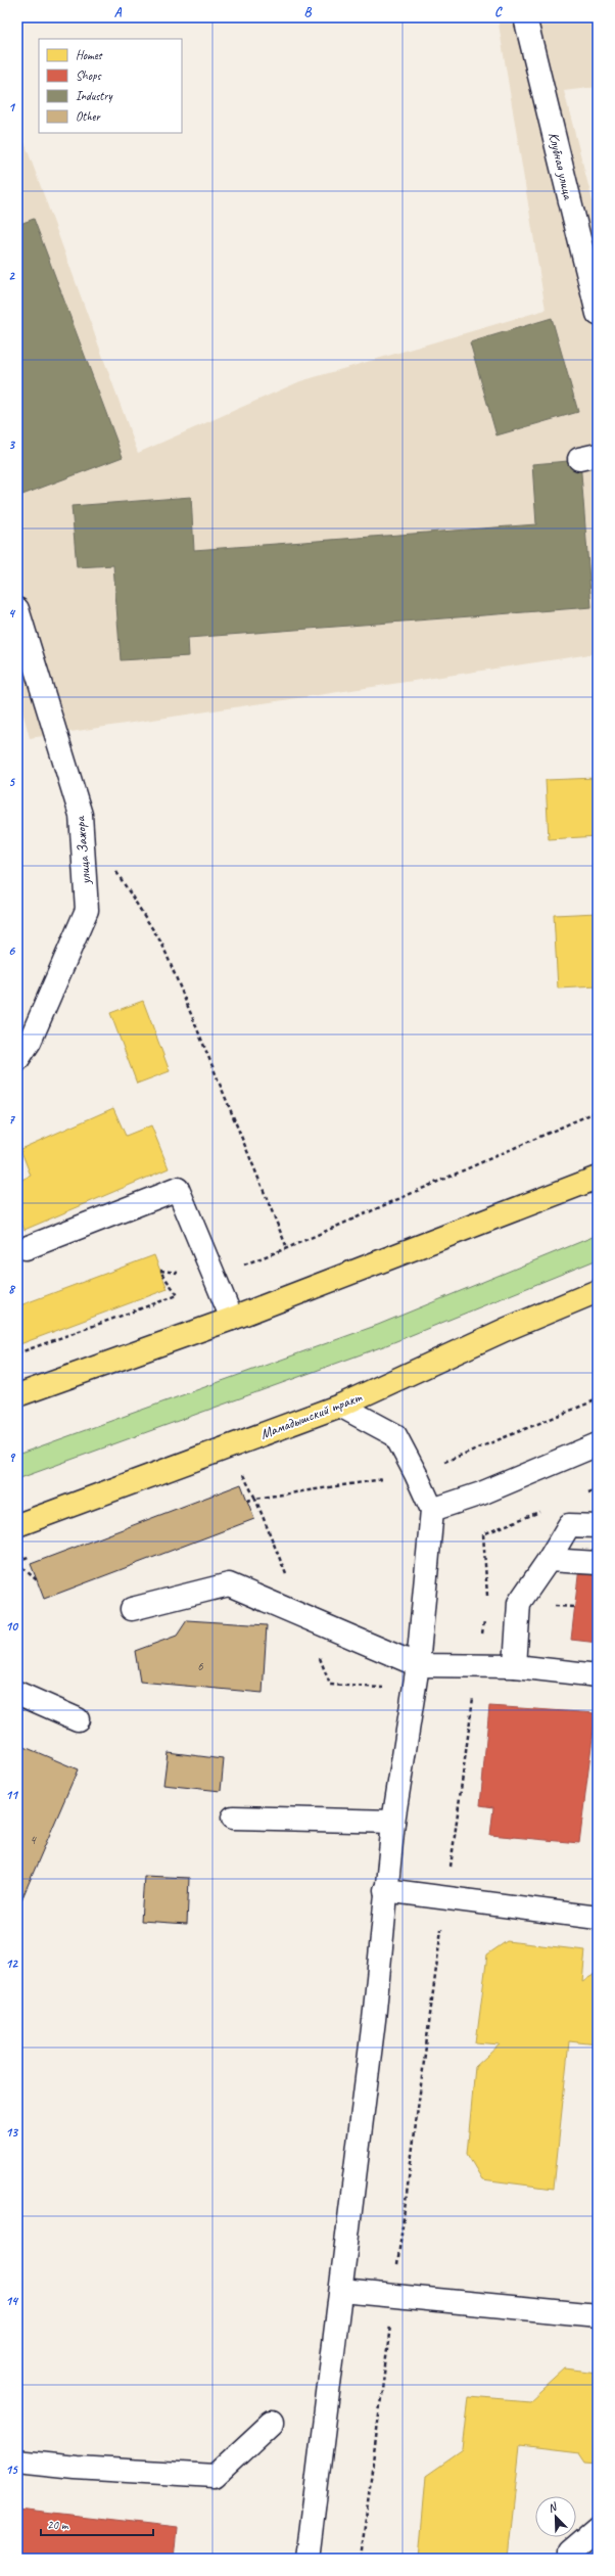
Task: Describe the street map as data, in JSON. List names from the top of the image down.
{
  "streets": {
    "main road": ["Мамадышский тракт"],
    "street": ["Клубная улица", "улица Зажора"]
  },
  "house_numbers": ["6", "4"],
  "legend": [
    "Homes",
    "Shops",
    "Industry",
    "Other"
  ],
  "scale_bar": "20 m",
  "north": "top left",
  "grid": {
    "columns": ["A", "B", "C"],
    "rows": [
      "1",
      "2",
      "3",
      "4",
      "5",
      "6",
      "7",
      "8",
      "9",
      "10",
      "11",
      "12",
      "13",
      "14",
      "15"
    ]
  }
}
